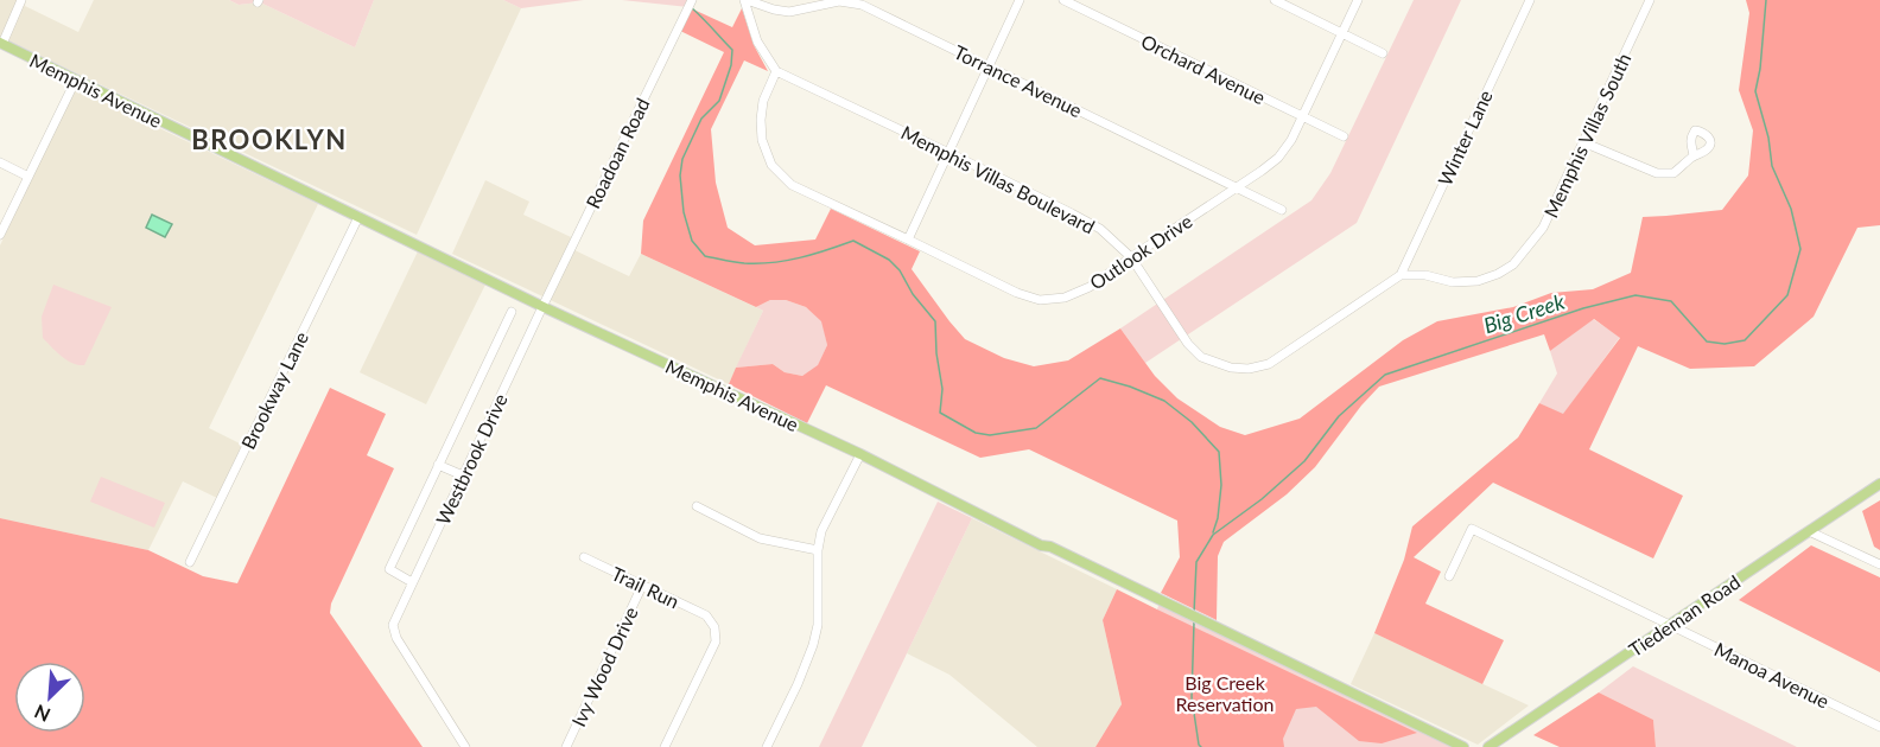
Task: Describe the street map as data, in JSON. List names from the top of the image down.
{
  "streets": {
    "main road": ["Memphis Avenue", "Tiedeman Road"],
    "street": [
      "Orchard Avenue",
      "Torrance Avenue",
      "Memphis Villas South",
      "Winter Lane",
      "Roadoan Road",
      "Memphis Villas Boulevard",
      "Outlook Drive",
      "Brookway Lane",
      "Westbrook Drive",
      "Trail Run",
      "Ivy Wood Drive",
      "Manoa Avenue"
    ]
  },
  "crossings": [
    ["Orchard Avenue", "Outlook Drive"],
    ["Torrance Avenue", "Outlook Drive"],
    ["Memphis Avenue", "Roadoan Road"],
    ["Memphis Avenue", "Brookway Lane"],
    ["Memphis Avenue", "Westbrook Drive"],
    ["Memphis Villas South", "Winter Lane"],
    ["Memphis Villas South", "Memphis Villas Boulevard"],
    ["Winter Lane", "Memphis Villas Boulevard"],
    ["Roadoan Road", "Westbrook Drive"],
    ["Memphis Villas Boulevard", "Outlook Drive"],
    ["Trail Run", "Ivy Wood Drive"],
    ["Tiedeman Road", "Manoa Avenue"]
  ],
  "districts": ["BROOKLYN"],
  "water": ["Big Creek"],
  "parks": ["Big Creek Reservation"],
  "north": "bottom left"
}
